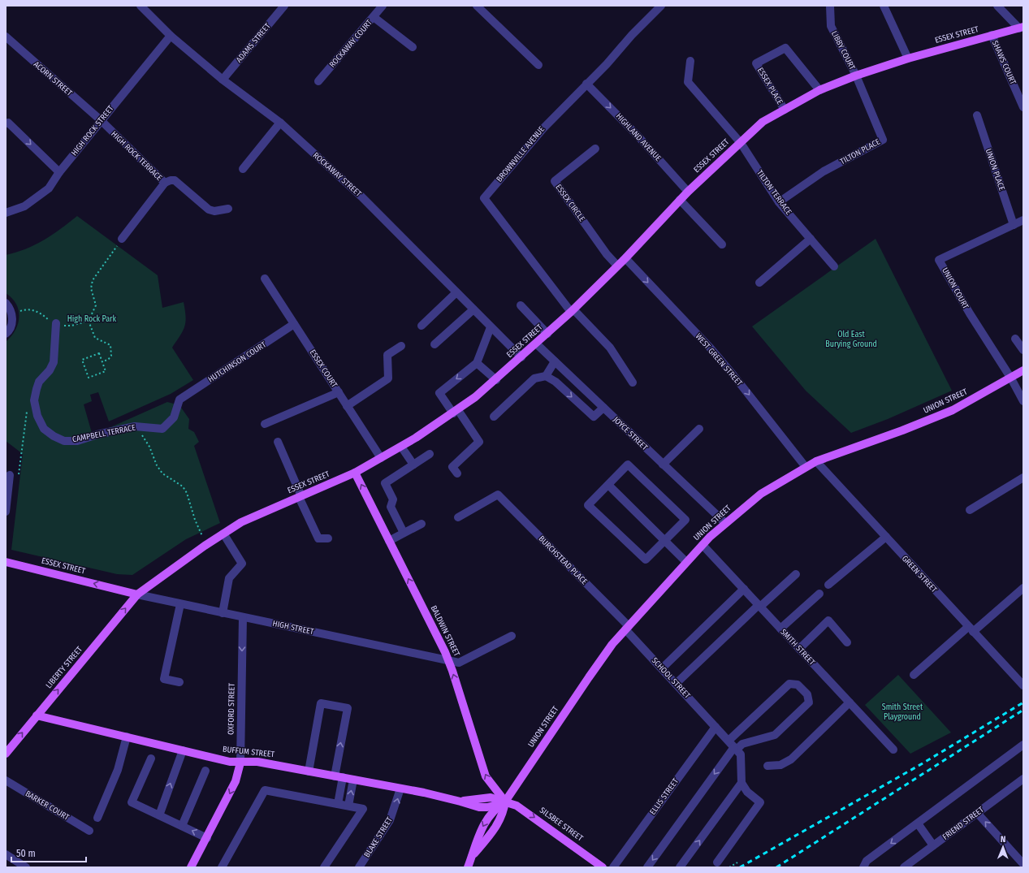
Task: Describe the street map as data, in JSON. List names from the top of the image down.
{
  "streets": {
    "main road": [
      "ESSEX STREET",
      "UNION STREET",
      "BALDWIN STREET",
      "LIBERTY STREET",
      "OXFORD STREET",
      "BUFFUM STREET",
      "SILSBEE STREET"
    ],
    "street": [
      "ADAMS STREET",
      "ROCKAWAY COURT",
      "LIBBY COURT",
      "SHAWS COURT",
      "ACORN STREET",
      "ESSEX PLACE",
      "HIGH ROCK STREET",
      "HIGHLAND AVENUE",
      "TILTON PLACE",
      "BROWNVILLE AVENUE",
      "HIGH ROCK TERRACE",
      "UNION PLACE",
      "ROCKAWAY STREET",
      "TILTON TERRACE",
      "ESSEX CIRCLE",
      "UNION COURT",
      "WEST GREEN STREET",
      "HUTCHINSON COURT",
      "ESSEX COURT",
      "CAMPBELL TERRACE",
      "JOYCE STREET",
      "BURCHSTEAD PLACE",
      "GREEN STREET",
      "HIGH STREET",
      "SMITH STREET",
      "SCHOOL STREET",
      "ELLIS STREET",
      "BARKER COURT",
      "FRIEND STREET",
      "BLAKE STREET"
    ]
  },
  "crossings": [
    ["ESSEX STREET", "LIBBY COURT"],
    ["ESSEX STREET", "SHAWS COURT"],
    ["ESSEX STREET", "ESSEX PLACE"],
    ["ESSEX STREET", "HIGHLAND AVENUE"],
    ["ESSEX STREET", "TILTON PLACE"],
    ["ESSEX STREET", "BROWNVILLE AVENUE"],
    ["ESSEX STREET", "ROCKAWAY STREET"],
    ["ESSEX STREET", "TILTON TERRACE"],
    ["ESSEX STREET", "ESSEX CIRCLE"],
    ["ESSEX STREET", "WEST GREEN STREET"],
    ["ESSEX STREET", "ESSEX COURT"],
    ["ESSEX STREET", "JOYCE STREET"],
    ["ESSEX STREET", "HIGH STREET"],
    ["ESSEX STREET", "BALDWIN STREET"],
    ["ESSEX STREET", "LIBERTY STREET"],
    ["ADAMS STREET", "ROCKAWAY STREET"],
    ["LIBBY COURT", "TILTON PLACE"],
    ["ACORN STREET", "HIGH ROCK STREET"],
    ["ACORN STREET", "HIGH ROCK TERRACE"],
    ["HIGH ROCK STREET", "HIGH ROCK TERRACE"],
    ["HIGH ROCK STREET", "ROCKAWAY STREET"],
    ["HIGHLAND AVENUE", "BROWNVILLE AVENUE"],
    ["TILTON PLACE", "TILTON TERRACE"],
    ["UNION PLACE", "UNION COURT"],
    ["UNION COURT", "UNION STREET"],
    ["WEST GREEN STREET", "UNION STREET"],
    ["HUTCHINSON COURT", "ESSEX COURT"],
    ["HUTCHINSON COURT", "CAMPBELL TERRACE"],
    ["UNION STREET", "JOYCE STREET"],
    ["UNION STREET", "BURCHSTEAD PLACE"],
    ["UNION STREET", "GREEN STREET"],
    ["UNION STREET", "BALDWIN STREET"],
    ["UNION STREET", "SMITH STREET"],
    ["UNION STREET", "SCHOOL STREET"],
    ["UNION STREET", "BUFFUM STREET"],
    ["UNION STREET", "SILSBEE STREET"],
    ["BURCHSTEAD PLACE", "SCHOOL STREET"],
    ["HIGH STREET", "BALDWIN STREET"],
    ["HIGH STREET", "LIBERTY STREET"],
    ["HIGH STREET", "OXFORD STREET"],
    ["BALDWIN STREET", "BUFFUM STREET"],
    ["BALDWIN STREET", "SILSBEE STREET"],
    ["LIBERTY STREET", "BUFFUM STREET"],
    ["SCHOOL STREET", "ELLIS STREET"],
    ["OXFORD STREET", "BUFFUM STREET"],
    ["BUFFUM STREET", "SILSBEE STREET"],
    ["BUFFUM STREET", "BLAKE STREET"]
  ],
  "one_way": [
    "HIGHLAND AVENUE",
    "WEST GREEN STREET",
    "BALDWIN STREET",
    "LIBERTY STREET",
    "SILSBEE STREET"
  ],
  "parks": ["High Rock Park", "Old East Burying Ground", "Smith Street Playground"],
  "scale_bar": "50 m",
  "north": "top"
}
